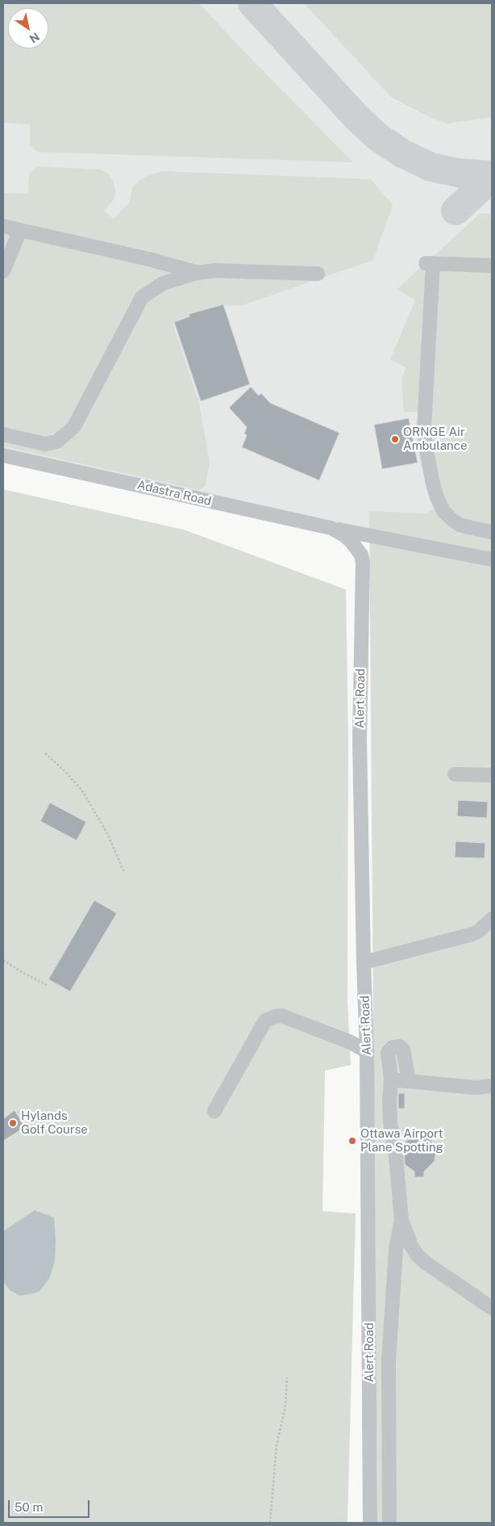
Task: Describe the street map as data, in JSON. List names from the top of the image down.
{
  "streets": {
    "street": ["Adastra Road", "Alert Road"]
  },
  "crossings": [
    ["Adastra Road", "Alert Road"]
  ],
  "places": ["ORNGE Air Ambulance", "Hylands Golf Course", "Ottawa Airport Plane Spotting"],
  "scale_bar": "50 m",
  "north": "bottom right"
}
